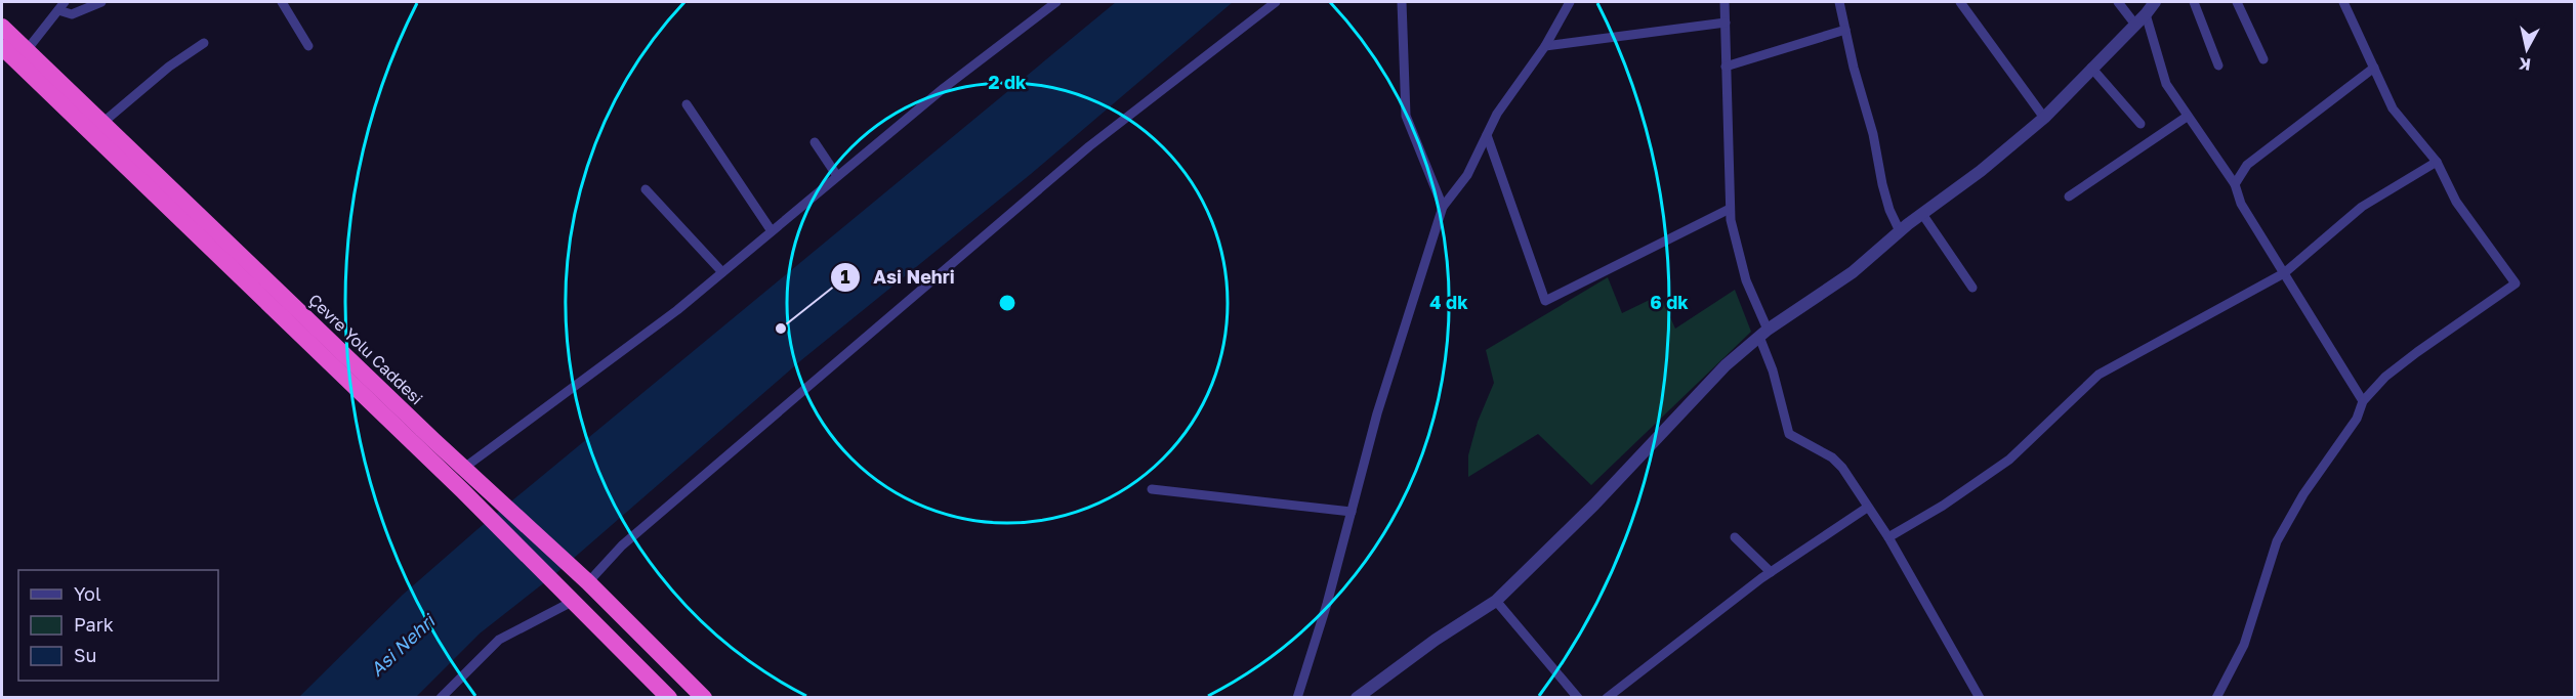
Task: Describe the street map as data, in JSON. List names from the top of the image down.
{
  "streets": {
    "highway": ["Çevre Yolu Caddesi"]
  },
  "water": ["Asi Nehri"],
  "places": ["Asi Nehri"],
  "legend": ["Yol", "Park", "Su"],
  "north": "bottom",
  "rings": ["2 dk", "4 dk", "6 dk"]
}
